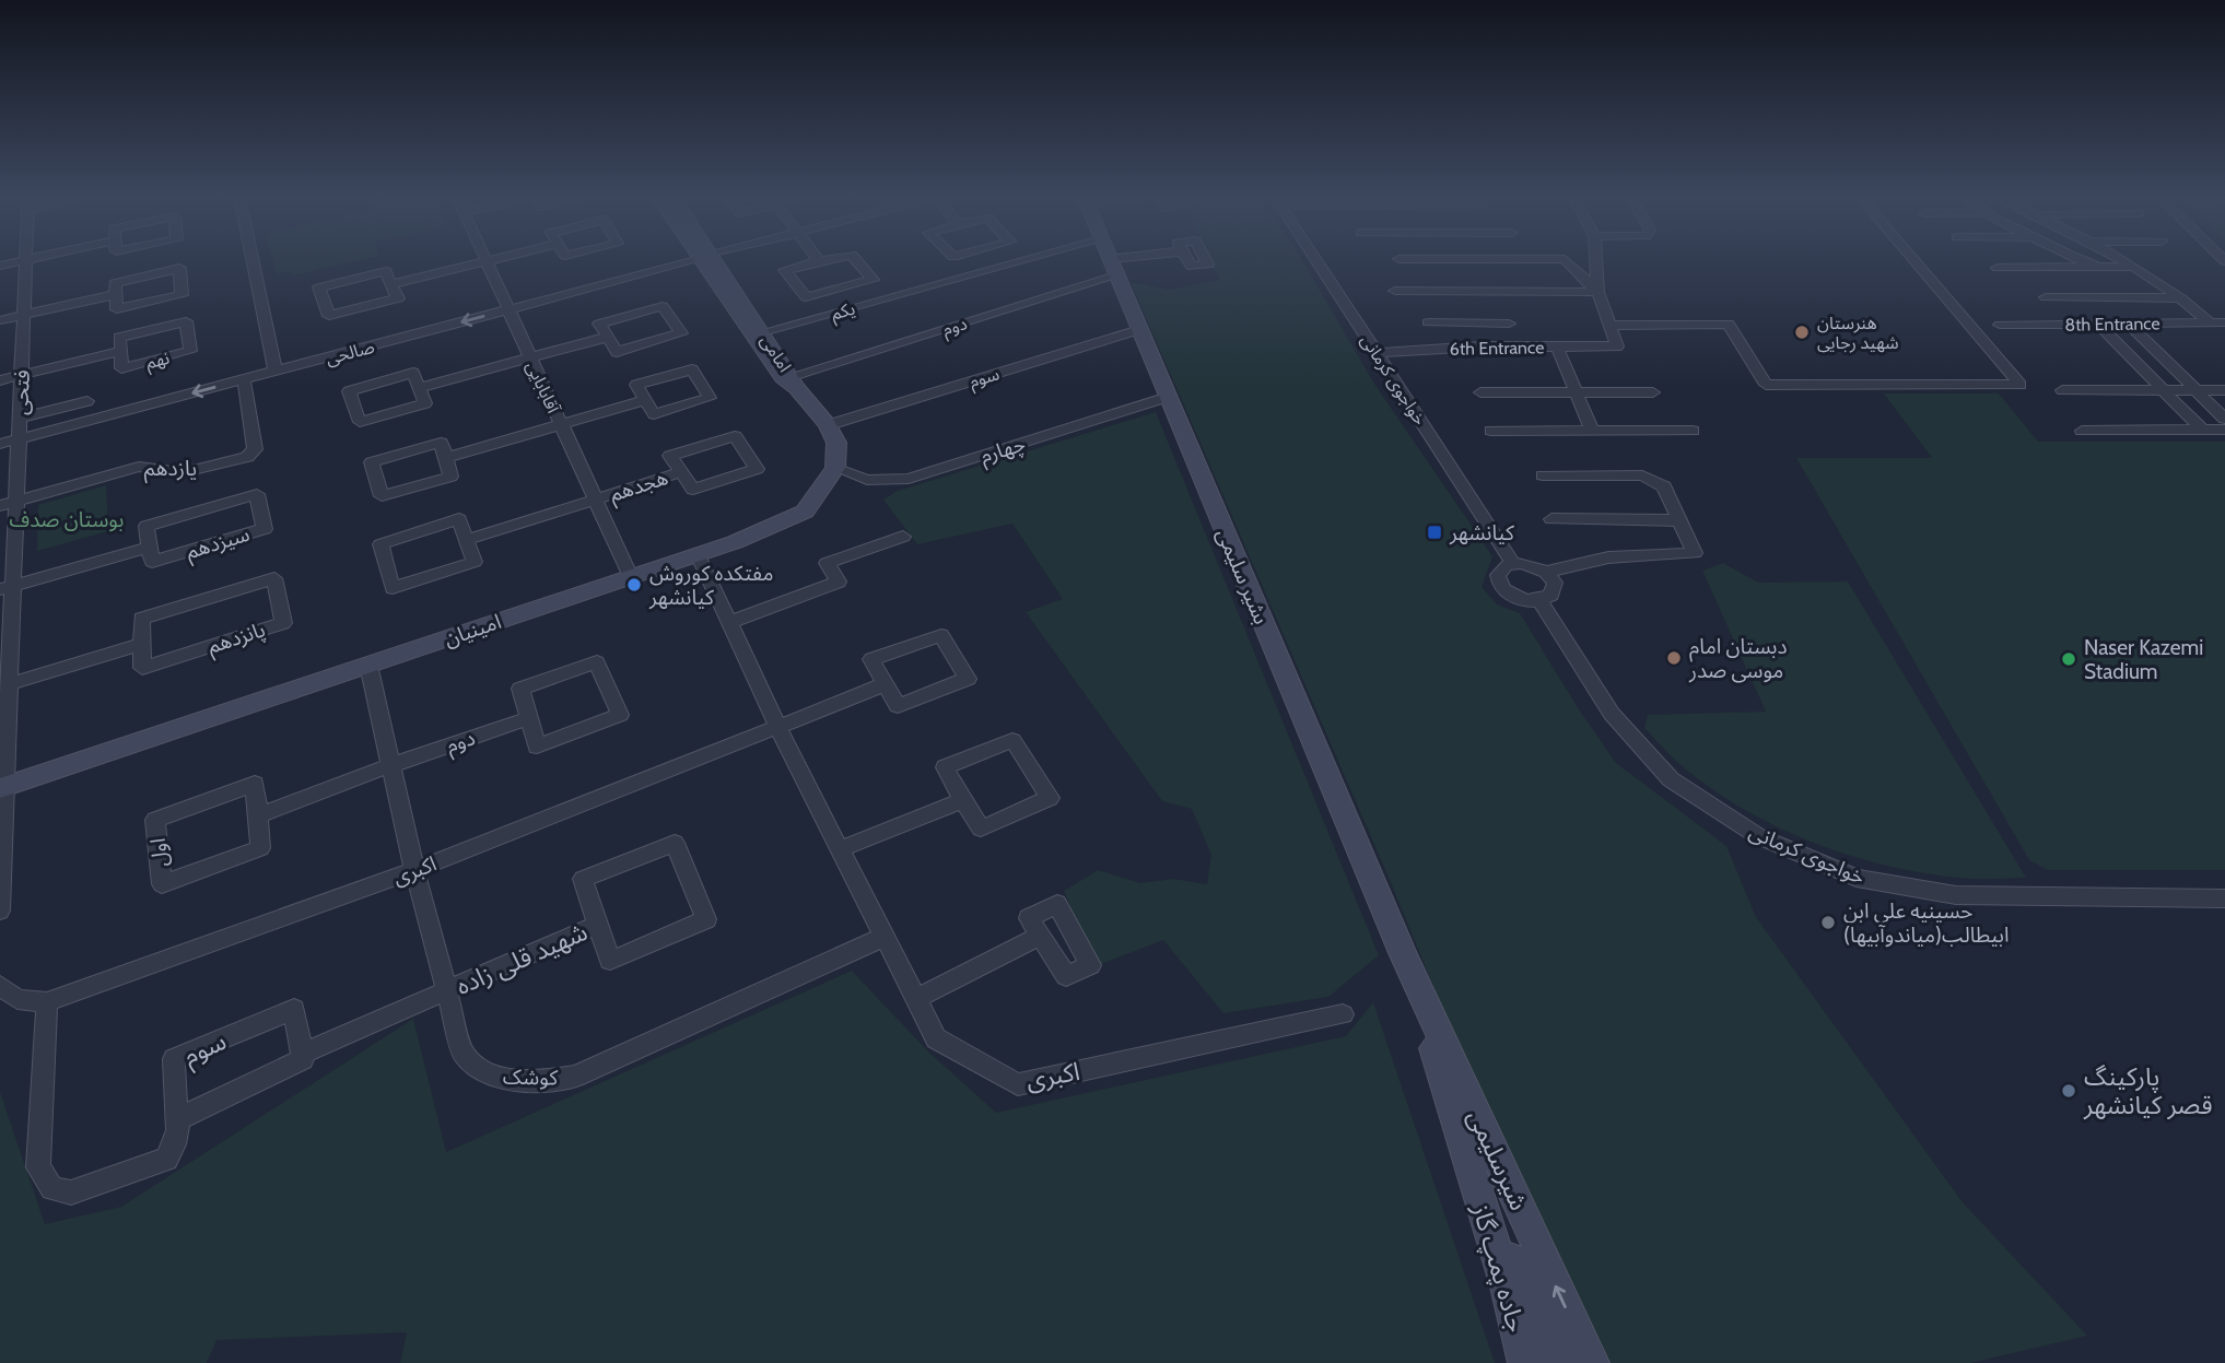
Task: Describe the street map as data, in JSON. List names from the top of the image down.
{
  "streets": {
    "main road": [
      "امامی",
      "بشیر سلیمی",
      "امینیان",
      "شیرسلیمی",
      "جاده پمپ گاز"
    ],
    "street": [
      "یکم",
      "8th Entrance",
      "دوم",
      "6th Entrance",
      "صالحی",
      "نهم",
      "سوم",
      "خواجوی کرمانی",
      "آقابابایی",
      "فتحی",
      "چهارم",
      "یازدهم",
      "هجدهم",
      "سیزدهم",
      "پانزدهم",
      "اول",
      "اکبری",
      "شهید قلی زاده",
      "کوشک"
    ]
  },
  "crossings": [
    ["یکم", "امامی"],
    ["دوم", "امامی"],
    ["دوم", "کوشک"],
    ["6th Entrance", "خواجوی کرمانی"],
    ["صالحی", "آقابابایی"],
    ["صالحی", "فتحی"],
    ["صالحی", "یازدهم"],
    ["نهم", "فتحی"],
    ["سوم", "بشیر سلیمی"],
    ["آقابابایی", "هجدهم"],
    ["آقابابایی", "امینیان"],
    ["فتحی", "یازدهم"],
    ["فتحی", "امینیان"],
    ["چهارم", "بشیر سلیمی"],
    ["چهارم", "امینیان"],
    ["بشیر سلیمی", "شیرسلیمی"],
    ["امینیان", "اکبری"],
    ["امینیان", "کوشک"],
    ["اکبری", "کوشک"],
    ["شهید قلی زاده", "کوشک"],
    ["شیرسلیمی", "جاده پمپ گاز"]
  ],
  "parks": ["بوستان صدف"],
  "places": {
    "other": [
      "هنرستان شهید رجایی",
      "مفتکده کوروش کیانشهر",
      "دبستان امام موسی صدر",
      "Naser Kazemi Stadium",
      "حسینیه علی ابن ابیطالب(میاندوآبیها)",
      "پارکینگ قصر کیانشهر"
    ],
    "transit": ["کیانشهر"]
  }
}
